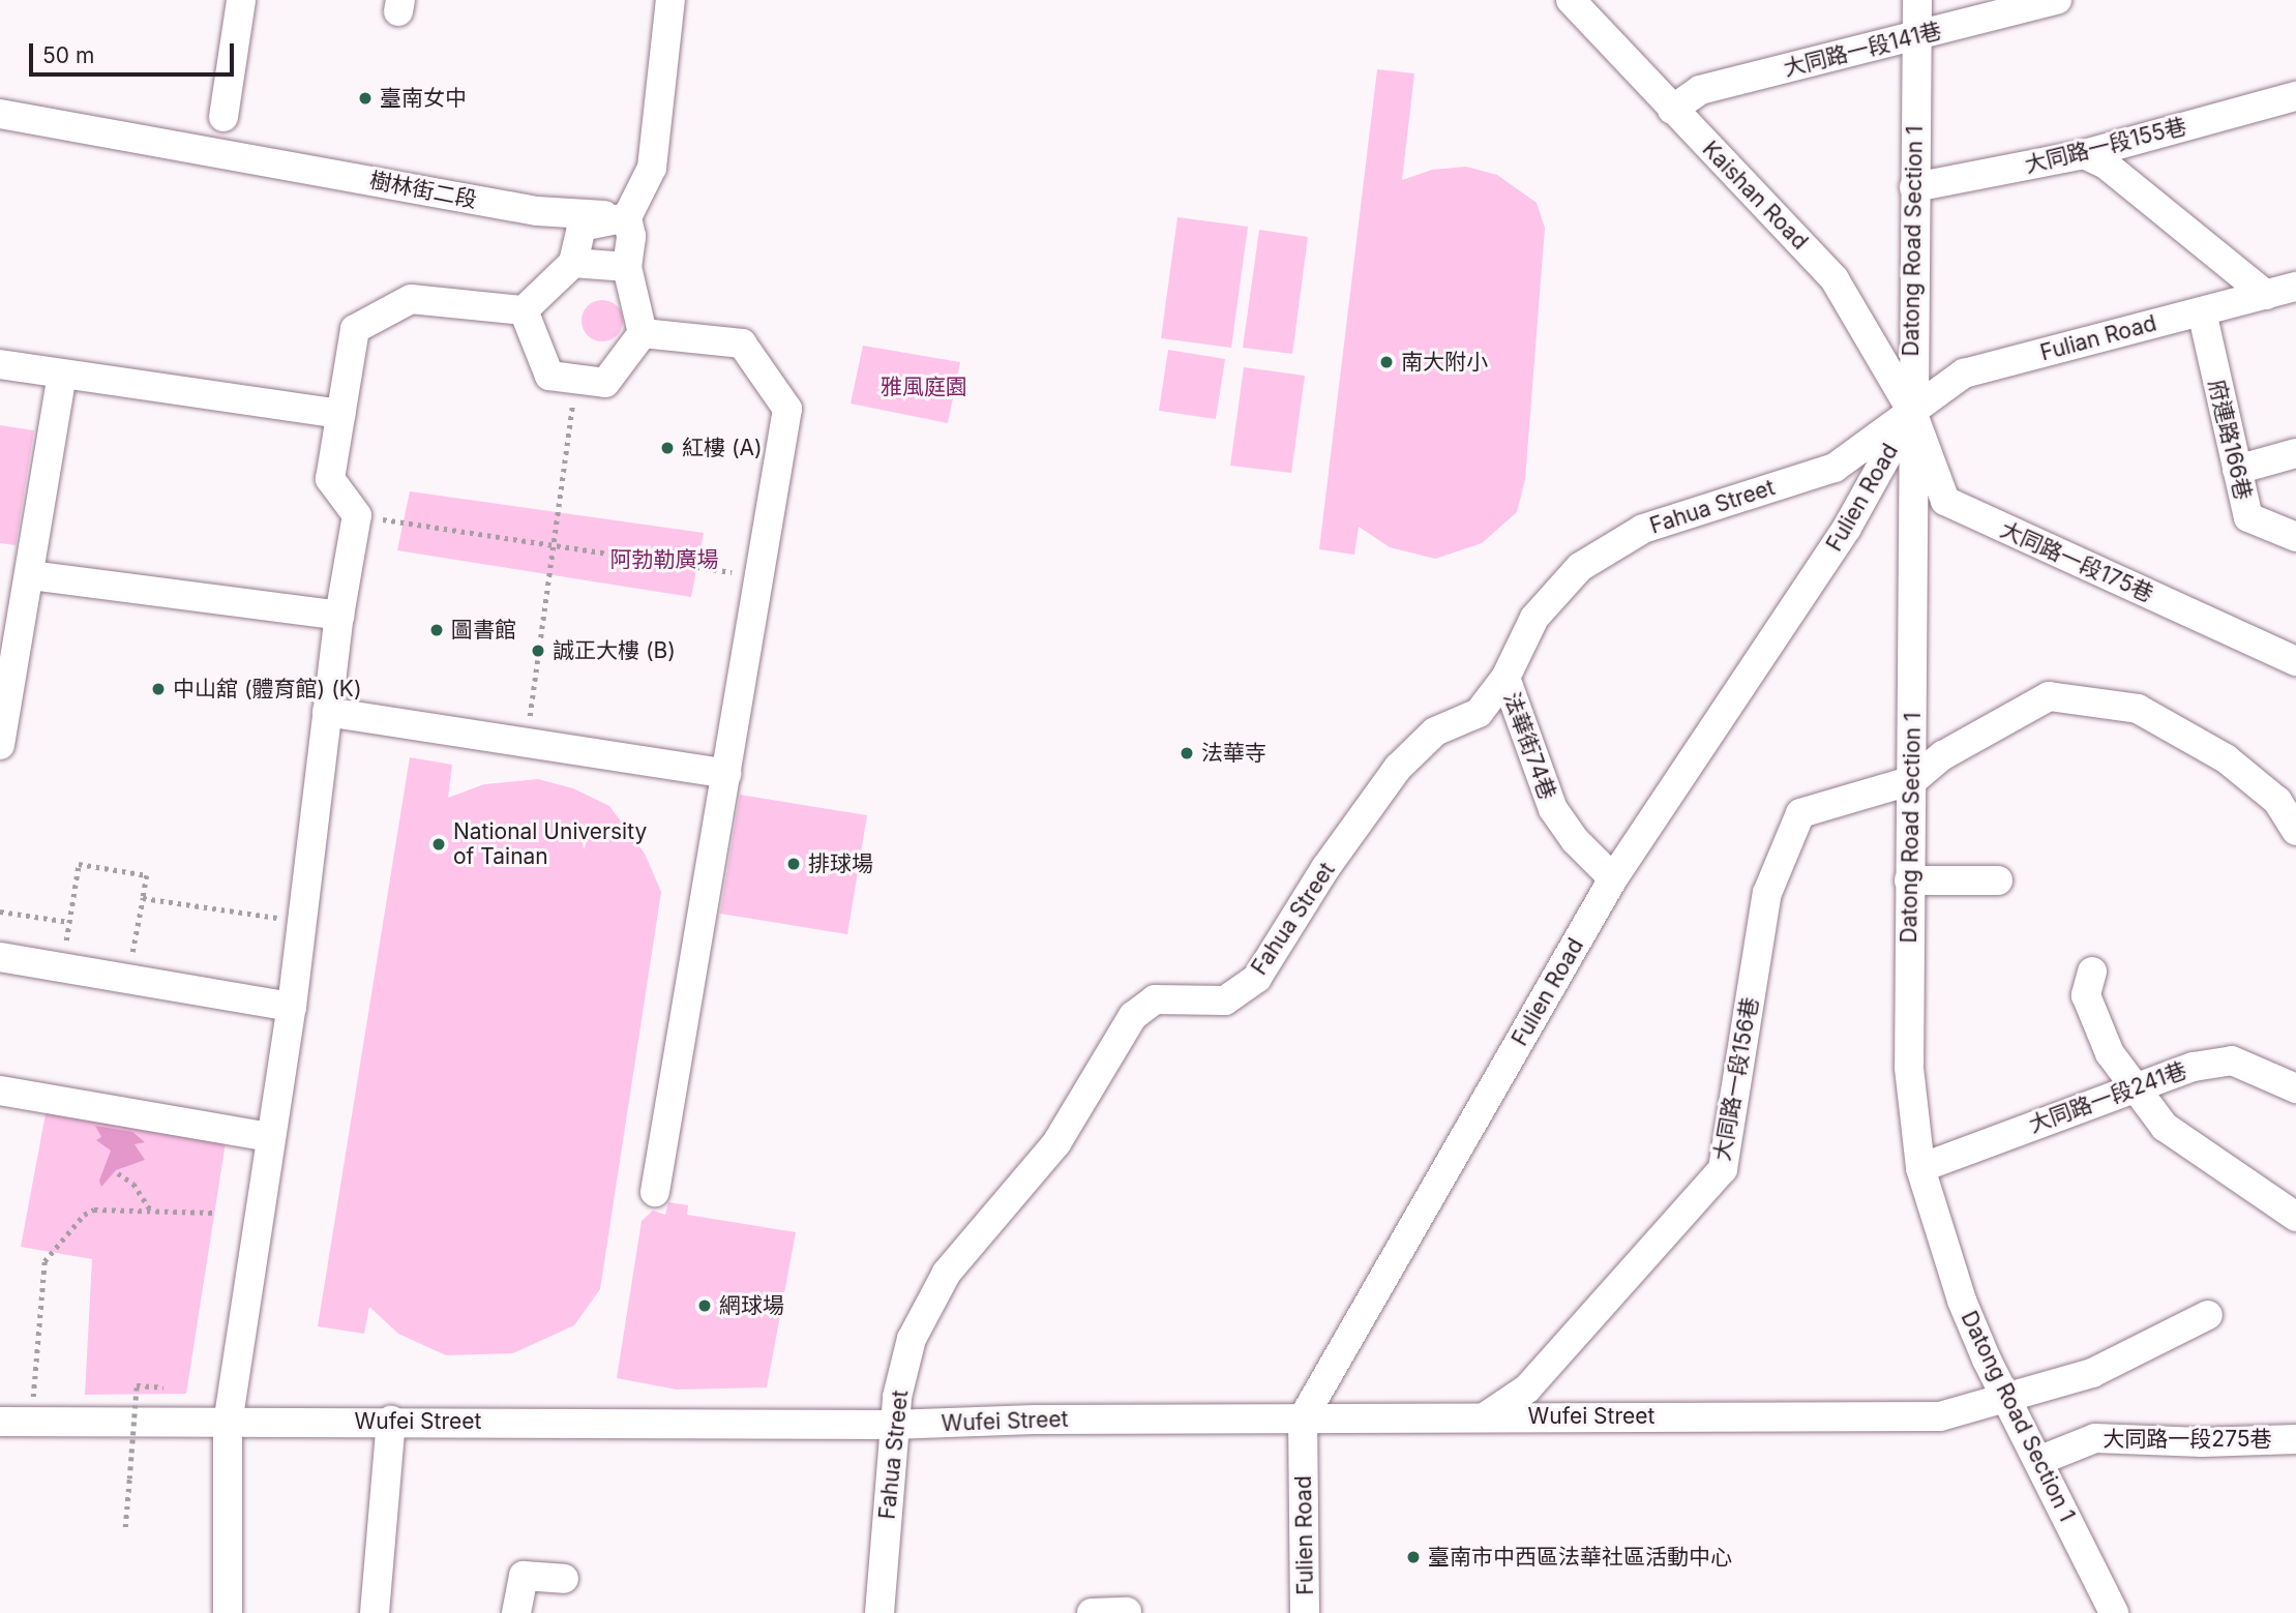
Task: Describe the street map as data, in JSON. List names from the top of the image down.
{
  "streets": {
    "street": [
      "大同路一段141巷",
      "大同路一段155巷",
      "樹林街二段",
      "Kaishan Road",
      "Datong Road Section 1",
      "Fulian Road",
      "府連路166巷",
      "Fulien Road",
      "Fahua Street",
      "大同路一段175巷",
      "法華街74巷",
      "大同路一段156巷",
      "大同路一段241巷",
      "Wufei Street",
      "大同路一段275巷"
    ]
  },
  "crossings": [
    ["大同路一段141巷", "Kaishan Road"],
    ["大同路一段141巷", "Datong Road Section 1"],
    ["大同路一段155巷", "Datong Road Section 1"],
    ["Kaishan Road", "Datong Road Section 1"],
    ["Kaishan Road", "Fulian Road"],
    ["Kaishan Road", "Fulien Road"],
    ["Kaishan Road", "Fahua Street"],
    ["Kaishan Road", "大同路一段175巷"],
    ["Datong Road Section 1", "Fulian Road"],
    ["Datong Road Section 1", "Fulien Road"],
    ["Datong Road Section 1", "Fahua Street"],
    ["Datong Road Section 1", "大同路一段175巷"],
    ["Datong Road Section 1", "大同路一段156巷"],
    ["Datong Road Section 1", "大同路一段241巷"],
    ["Datong Road Section 1", "Wufei Street"],
    ["Datong Road Section 1", "大同路一段275巷"],
    ["Fulian Road", "府連路166巷"],
    ["Fulian Road", "Fulien Road"],
    ["Fulian Road", "Fahua Street"],
    ["Fulian Road", "大同路一段175巷"],
    ["Fulien Road", "Fahua Street"],
    ["Fulien Road", "大同路一段175巷"],
    ["Fulien Road", "法華街74巷"],
    ["Fulien Road", "Wufei Street"],
    ["Fahua Street", "大同路一段175巷"],
    ["Fahua Street", "法華街74巷"],
    ["Fahua Street", "Wufei Street"],
    ["大同路一段156巷", "Wufei Street"]
  ],
  "parks": ["雅風庭園", "阿勃勒廣場"],
  "places": [
    "臺南女中",
    "南大附小",
    "紅樓 (A)",
    "圖書館",
    "誠正大樓 (B)",
    "中山舘 (體育館) (K)",
    "法華寺",
    "National University of Tainan",
    "排球場",
    "網球場",
    "臺南市中西區法華社區活動中心"
  ],
  "scale_bar": "50 m"
}
